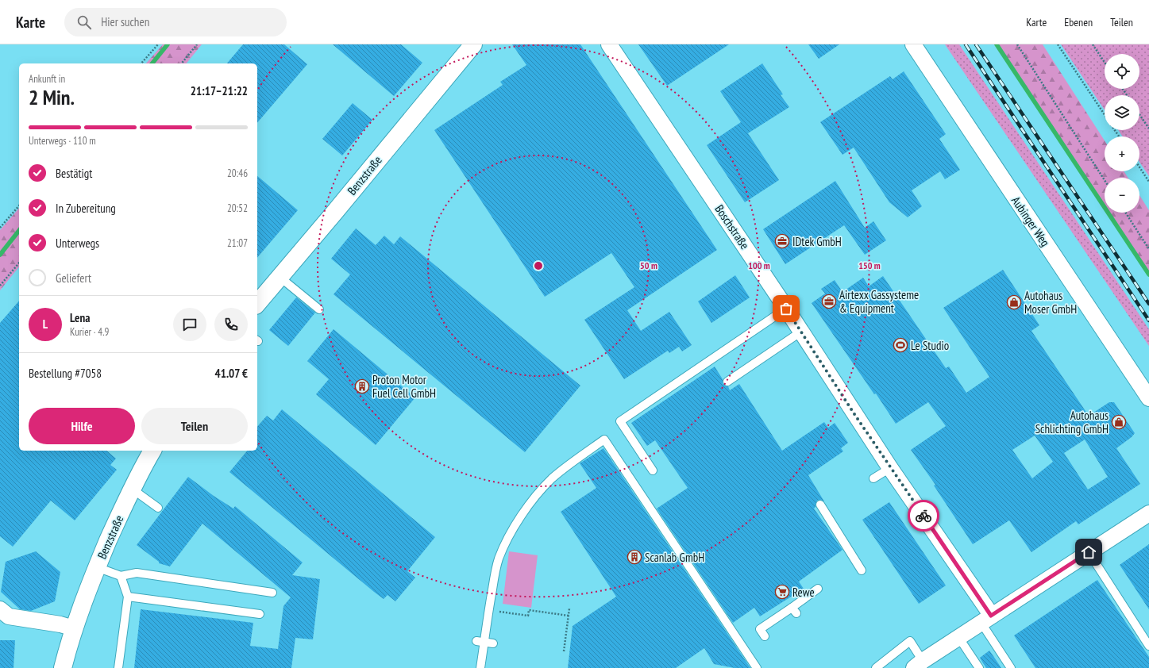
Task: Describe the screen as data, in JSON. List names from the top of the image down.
{
  "streets": {
    "street": ["Benzstraße", "Aubinger Weg", "Boschstraße"]
  },
  "places": {
    "office": ["IDtek GmbH", "Airtexx Gassysteme & Equipment"],
    "shop": ["Autohaus Moser GmbH", "Autohaus Schlichting GmbH"],
    "sports": ["Le Studio"],
    "building": ["Proton Motor Fuel Cell GmbH", "Scanlab GmbH"],
    "supermarket": ["Rewe"]
  },
  "page": {
    "header": "Karte",
    "search": "Hier suchen",
    "nav": ["Karte", "Ebenen", "Teilen"],
    "map_buttons": ["+", "−"],
    "heading": ["2 Min.", "Ankunft in", "21:17–21:22"],
    "panel": [
      "Lena",
      "Kurier · 4.9",
      "Bestellung #7058",
      "41.07 €"
    ],
    "bar": "Unterwegs · 110 m",
    "list": [
      ["Bestätigt", "20:46"],
      ["In Zubereitung", "20:52"],
      ["Unterwegs", "21:07"],
      "Geliefert"
    ],
    "round": "L",
    "buttons": ["Hilfe", "Teilen"]
  },
  "rings": ["50 m", "100 m", "150 m"]
}
